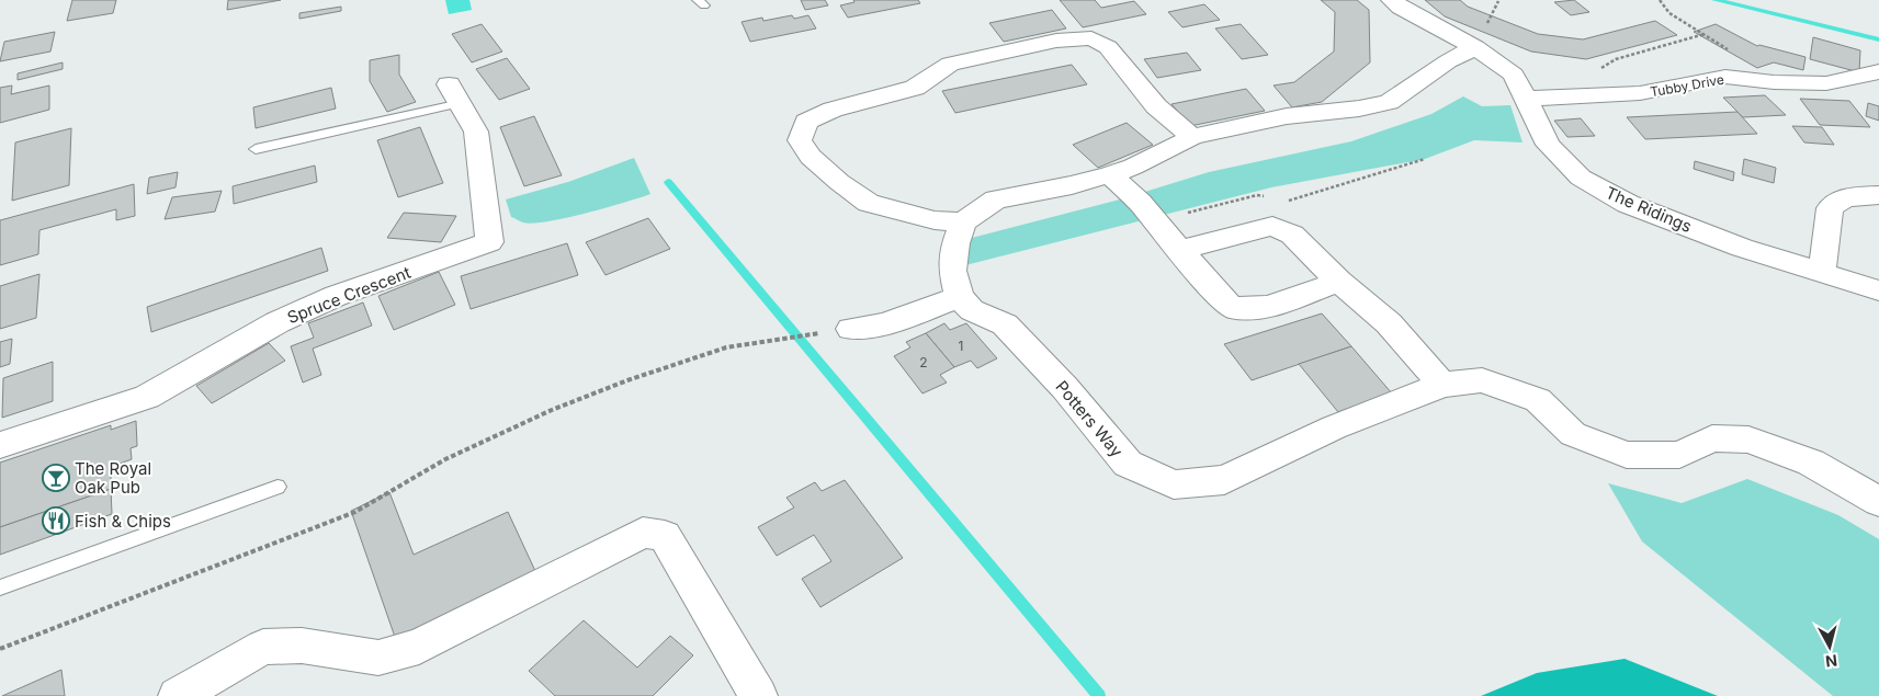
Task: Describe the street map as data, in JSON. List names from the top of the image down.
{
  "streets": {
    "street": [
      "Tubby Drive",
      "The Ridings",
      "Spruce Crescent",
      "Potters Way"
    ]
  },
  "crossings": [
    ["Tubby Drive", "The Ridings"]
  ],
  "places": {
    "bar": ["The Royal Oak Pub"],
    "restaurant": ["Fish & Chips"]
  },
  "house_numbers": ["1", "2"],
  "north": "bottom"
}
